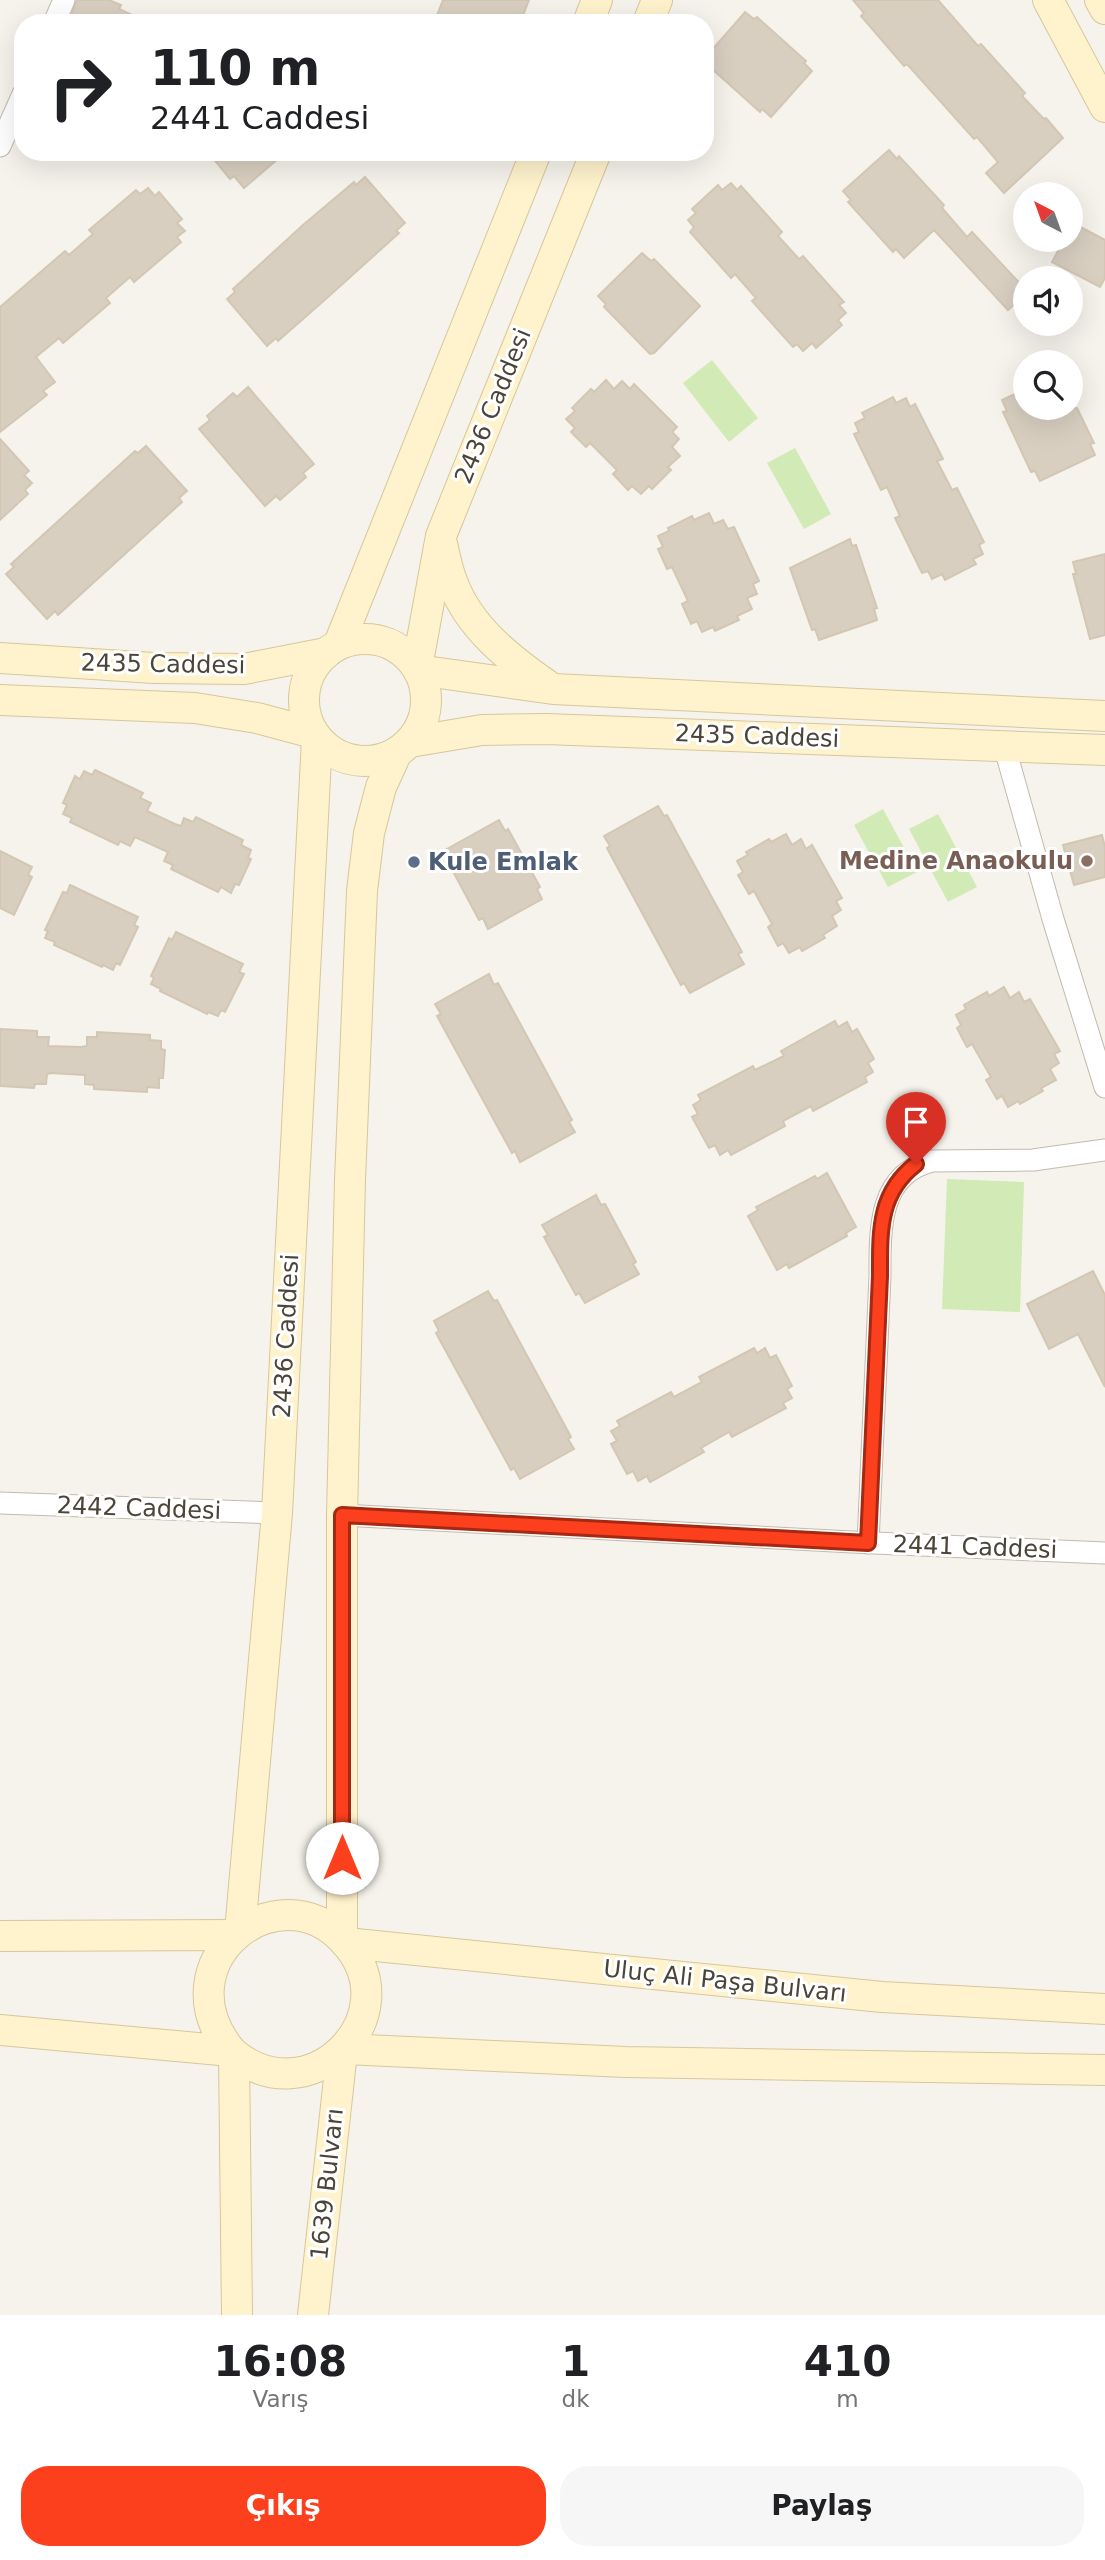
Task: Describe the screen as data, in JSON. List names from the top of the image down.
{
  "streets": {
    "street": [
      "2436 Caddesi",
      "2435 Caddesi",
      "2442 Caddesi",
      "2441 Caddesi",
      "Uluç Ali Paşa Bulvarı",
      "1639 Bulvarı"
    ]
  },
  "crossings": [
    ["2436 Caddesi", "2435 Caddesi"],
    ["2436 Caddesi", "2442 Caddesi"],
    ["2436 Caddesi", "Uluç Ali Paşa Bulvarı"],
    ["2436 Caddesi", "1639 Bulvarı"],
    ["Uluç Ali Paşa Bulvarı", "1639 Bulvarı"]
  ],
  "places": ["Medine Anaokulu", "Kule Emlak"],
  "north": "top left",
  "page": {
    "turn": ["110 m", "2441 Caddesi"],
    "eta": [
      "16:08",
      "Varış",
      "1",
      "dk",
      "410",
      "m"
    ],
    "buttons": ["Çıkış", "Paylaş"]
  }
}
